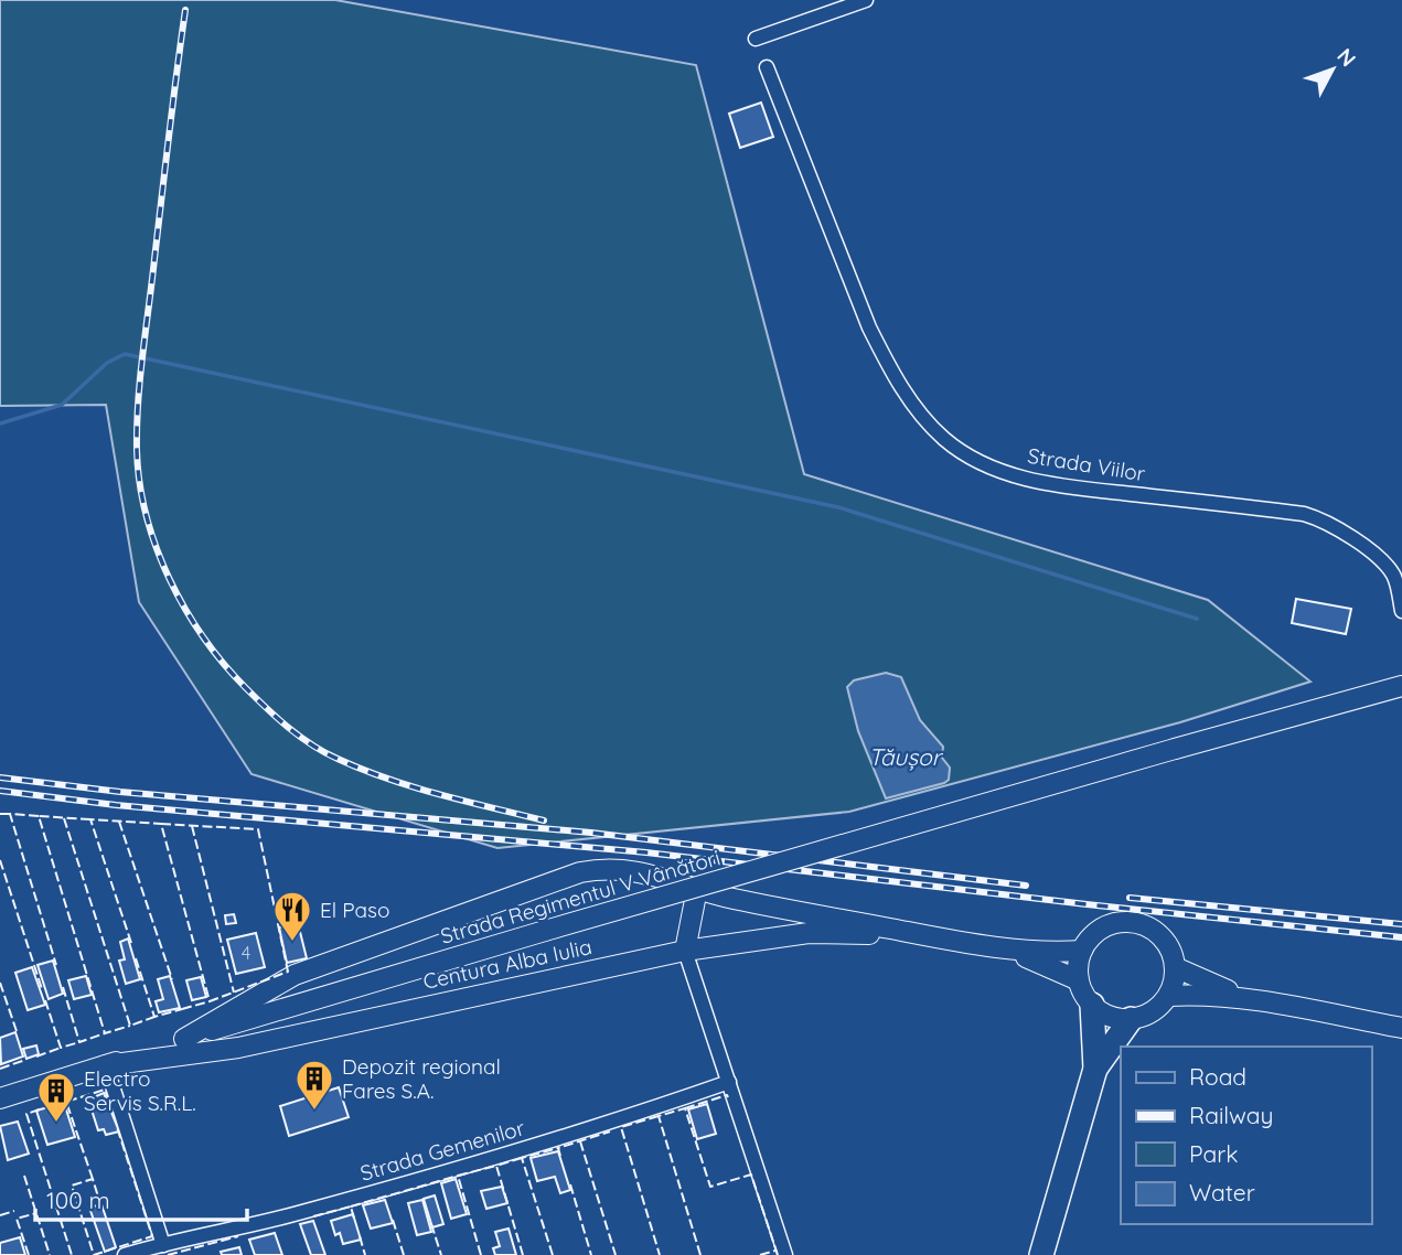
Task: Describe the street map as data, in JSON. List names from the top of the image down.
{
  "streets": {
    "main road": ["Strada Regimentul V Vânători", "Centura Alba Iulia"],
    "street": ["Strada Viilor", "Strada Gemenilor"]
  },
  "crossings": [
    ["Strada Regimentul V Vânători", "Centura Alba Iulia"]
  ],
  "water": ["Tăușor"],
  "places": {
    "restaurant": ["El Paso"],
    "building": ["Depozit regional Fares S.A.", "Electro Servis S.R.L."]
  },
  "house_numbers": ["4"],
  "legend": [
    "Road",
    "Railway",
    "Park",
    "Water"
  ],
  "scale_bar": "100 m",
  "north": "top right"
}
